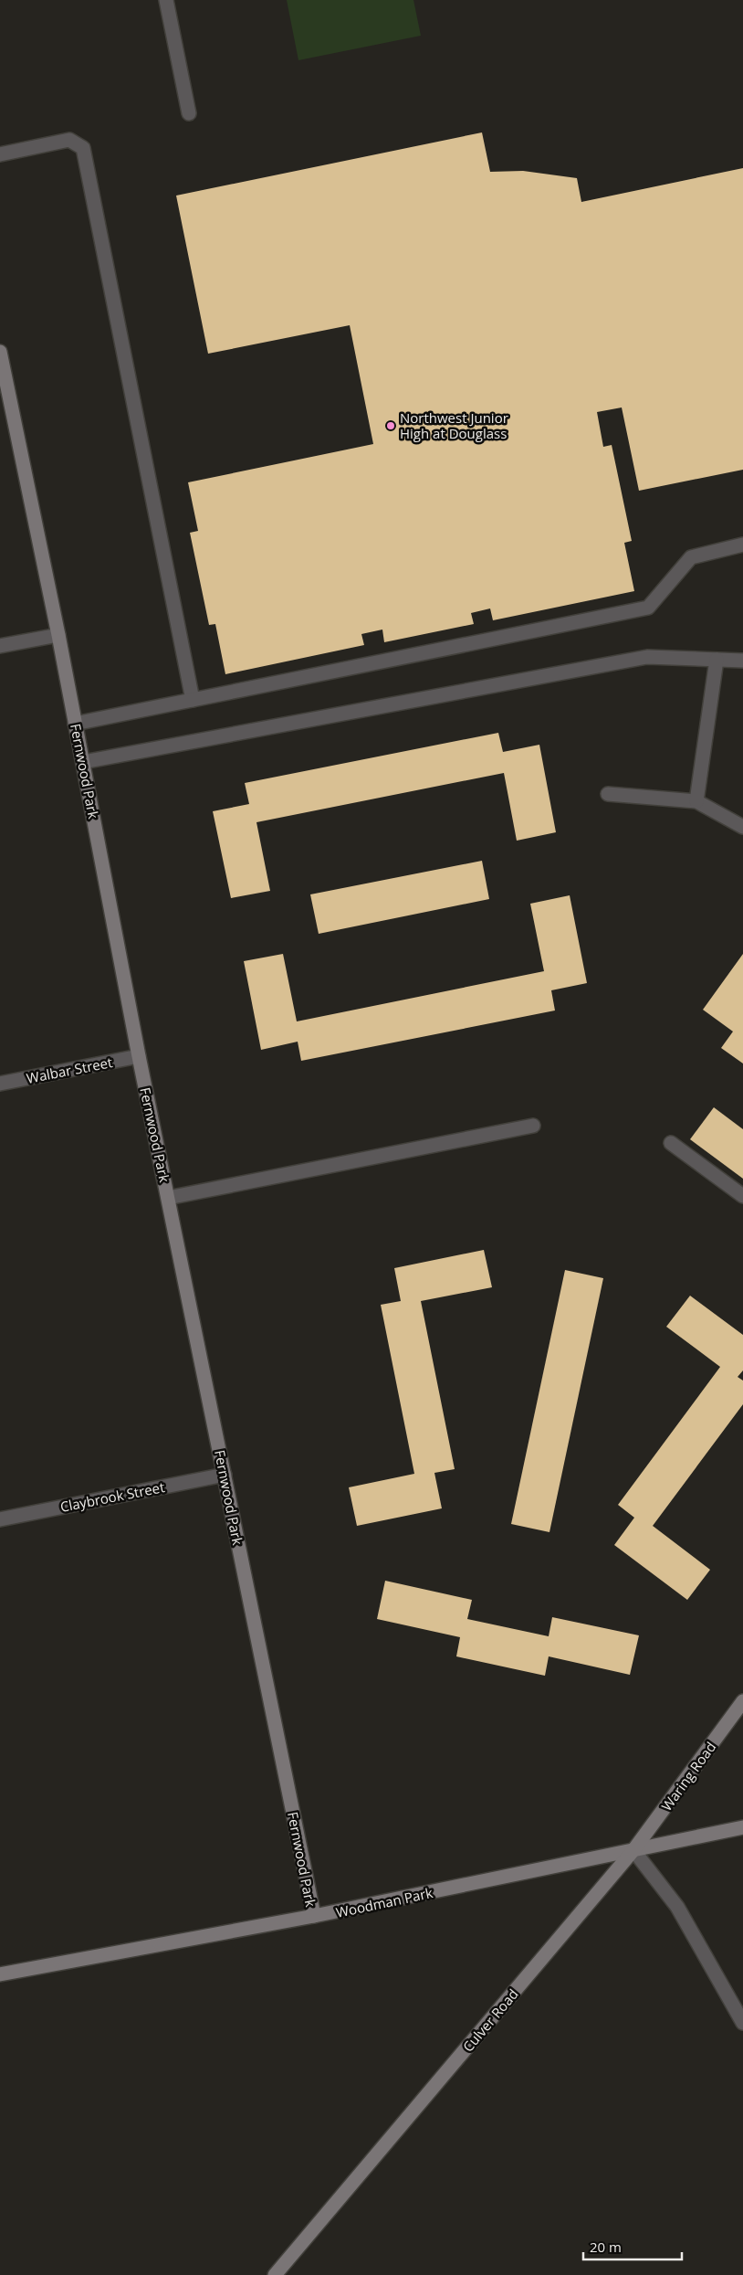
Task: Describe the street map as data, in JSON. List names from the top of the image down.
{
  "streets": {
    "street": [
      "Fernwood Park",
      "Walbar Street",
      "Claybrook Street",
      "Waring Road",
      "Woodman Park",
      "Culver Road"
    ]
  },
  "crossings": [
    ["Fernwood Park", "Walbar Street"],
    ["Fernwood Park", "Claybrook Street"],
    ["Fernwood Park", "Woodman Park"],
    ["Waring Road", "Woodman Park"],
    ["Waring Road", "Culver Road"],
    ["Woodman Park", "Culver Road"]
  ],
  "places": ["Northwest Junior High at Douglass"],
  "scale_bar": "20 m"
}
